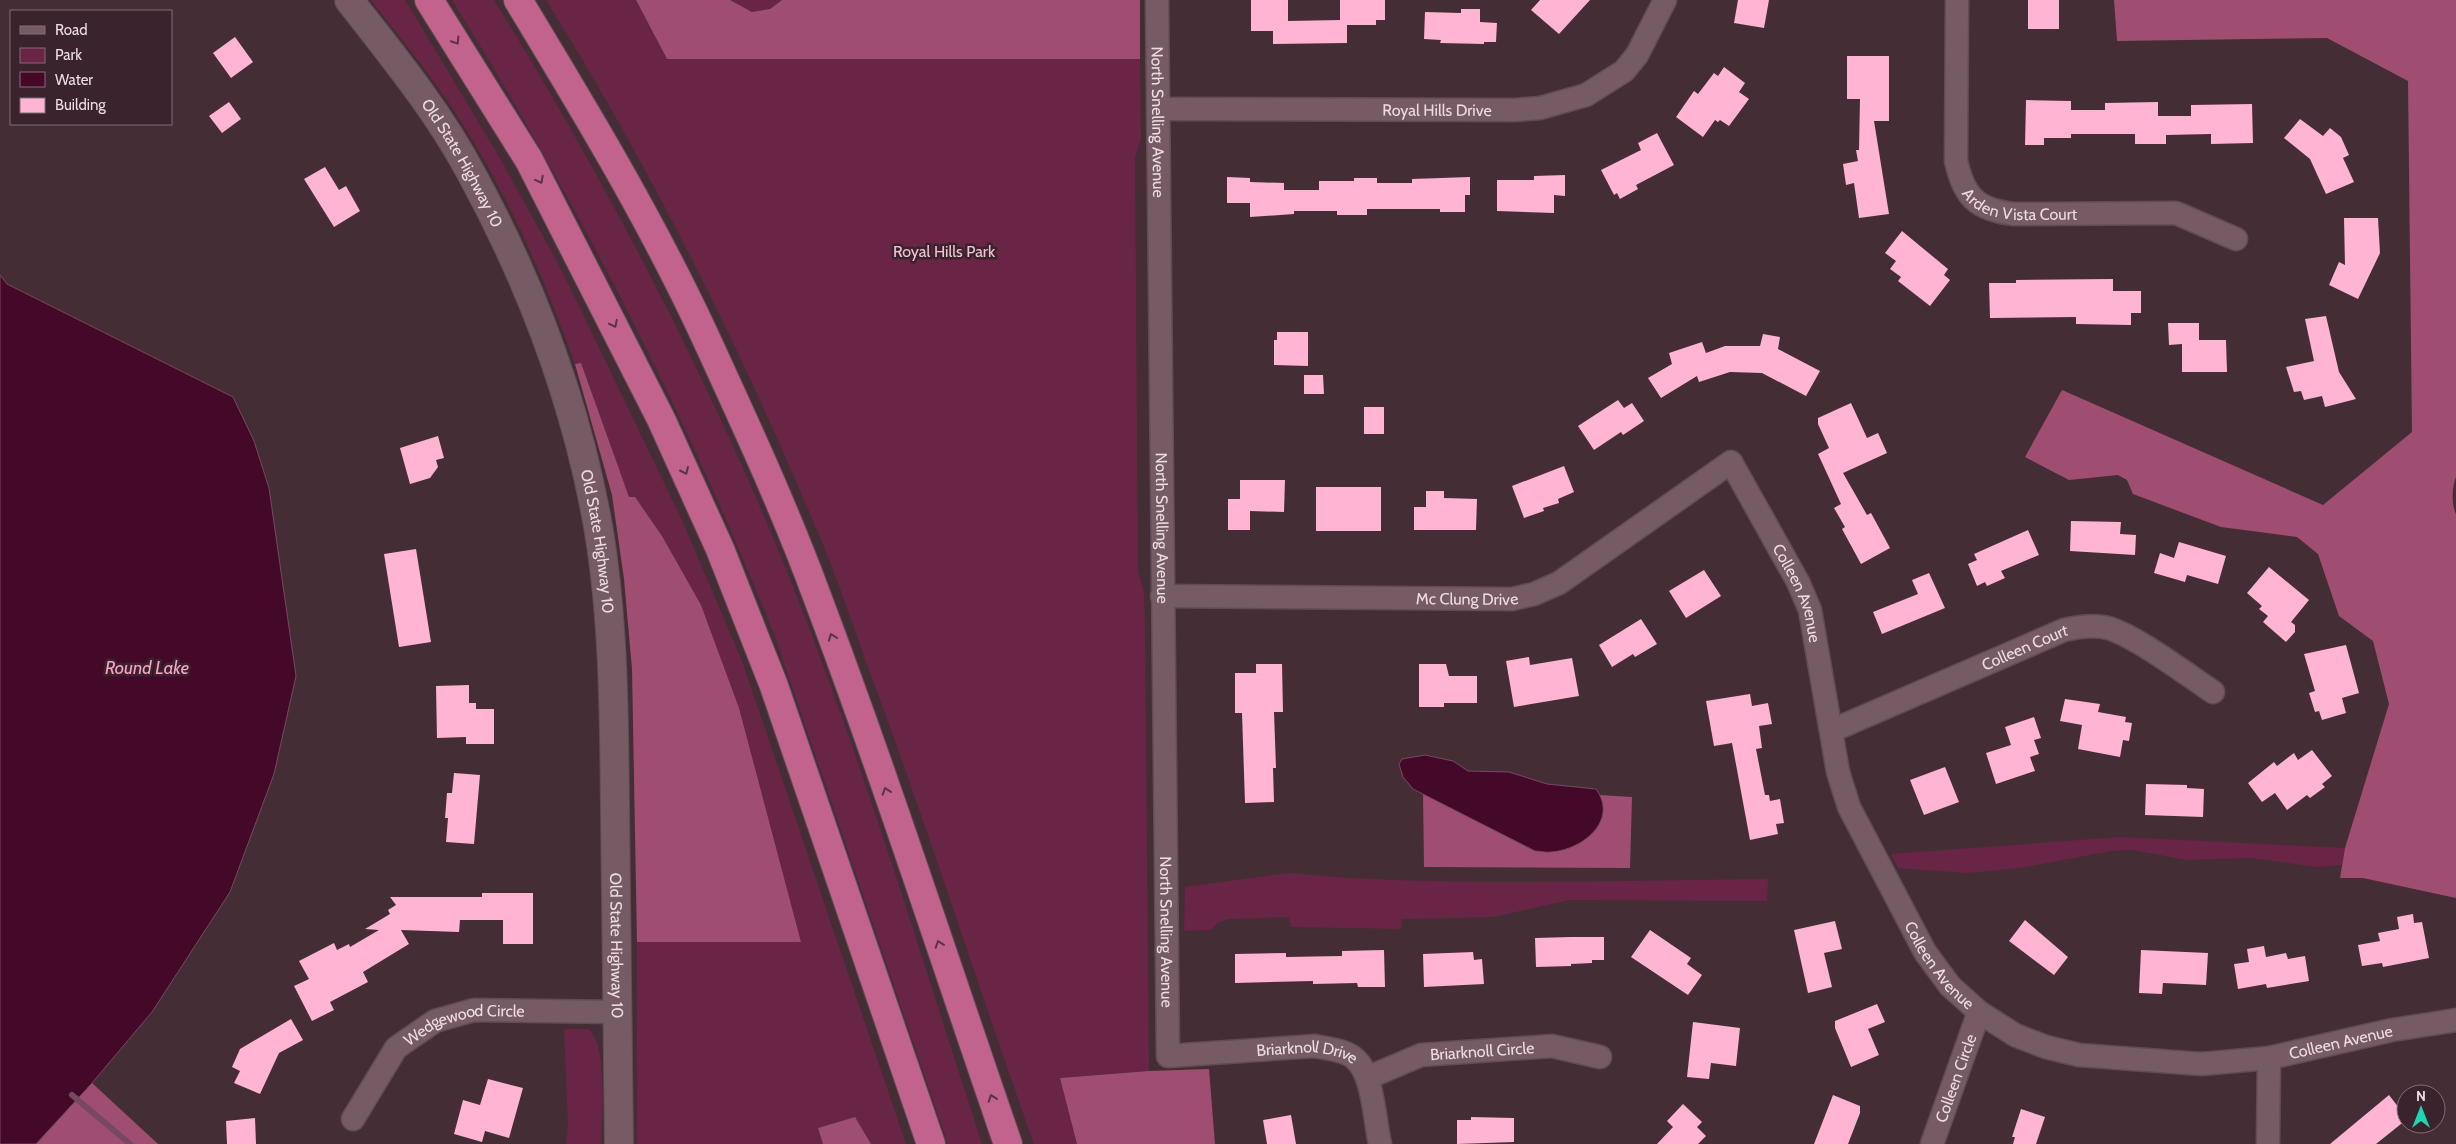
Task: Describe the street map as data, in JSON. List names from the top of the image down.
{
  "streets": {
    "street": [
      "Royal Hills Drive",
      "North Snelling Avenue",
      "Old State Highway 10",
      "Arden Vista Court",
      "Colleen Avenue",
      "Mc Clung Drive",
      "Colleen Court",
      "Wedgewood Circle",
      "Briarknoll Circle",
      "Briarknoll Drive",
      "Colleen Circle"
    ]
  },
  "crossings": [
    ["Royal Hills Drive", "North Snelling Avenue"],
    ["North Snelling Avenue", "Mc Clung Drive"],
    ["North Snelling Avenue", "Briarknoll Drive"],
    ["Old State Highway 10", "Wedgewood Circle"],
    ["Colleen Avenue", "Mc Clung Drive"],
    ["Colleen Avenue", "Colleen Court"],
    ["Colleen Avenue", "Colleen Circle"],
    ["Briarknoll Circle", "Briarknoll Drive"]
  ],
  "water": ["Round Lake"],
  "parks": ["Royal Hills Park"],
  "legend": [
    "Road",
    "Park",
    "Water",
    "Building"
  ],
  "north": "top"
}
